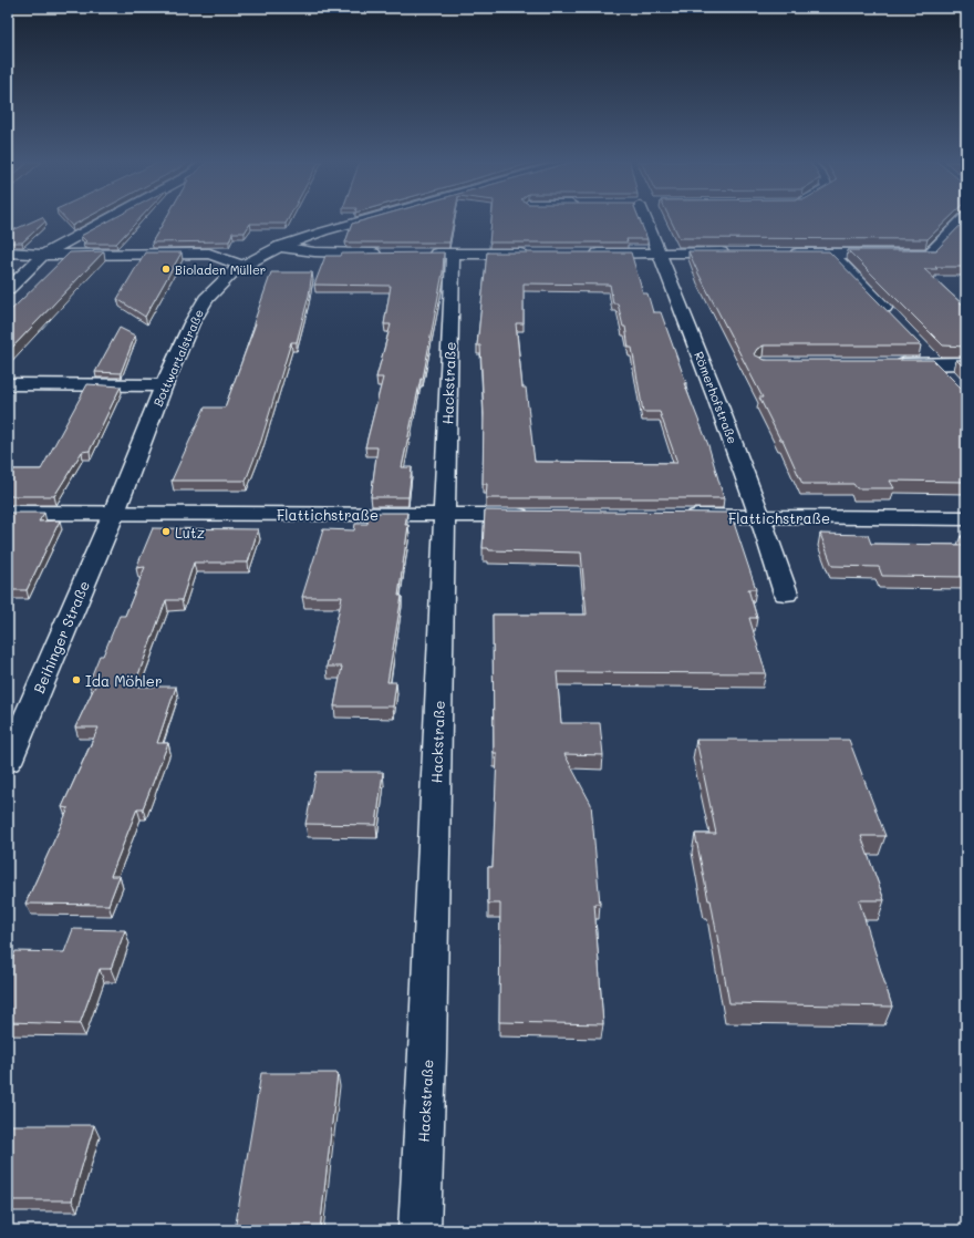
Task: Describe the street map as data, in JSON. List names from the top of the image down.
{
  "streets": {
    "street": [
      "Bottwartalstraße",
      "Hackstraße",
      "Römerhofstraße",
      "Flattichstraße",
      "Beihinger Straße"
    ]
  },
  "crossings": [
    ["Bottwartalstraße", "Flattichstraße"],
    ["Bottwartalstraße", "Beihinger Straße"],
    ["Hackstraße", "Flattichstraße"],
    ["Römerhofstraße", "Flattichstraße"],
    ["Flattichstraße", "Beihinger Straße"]
  ],
  "places": ["Bioladen Müller", "Lutz", "Ida Möhler"]
}
